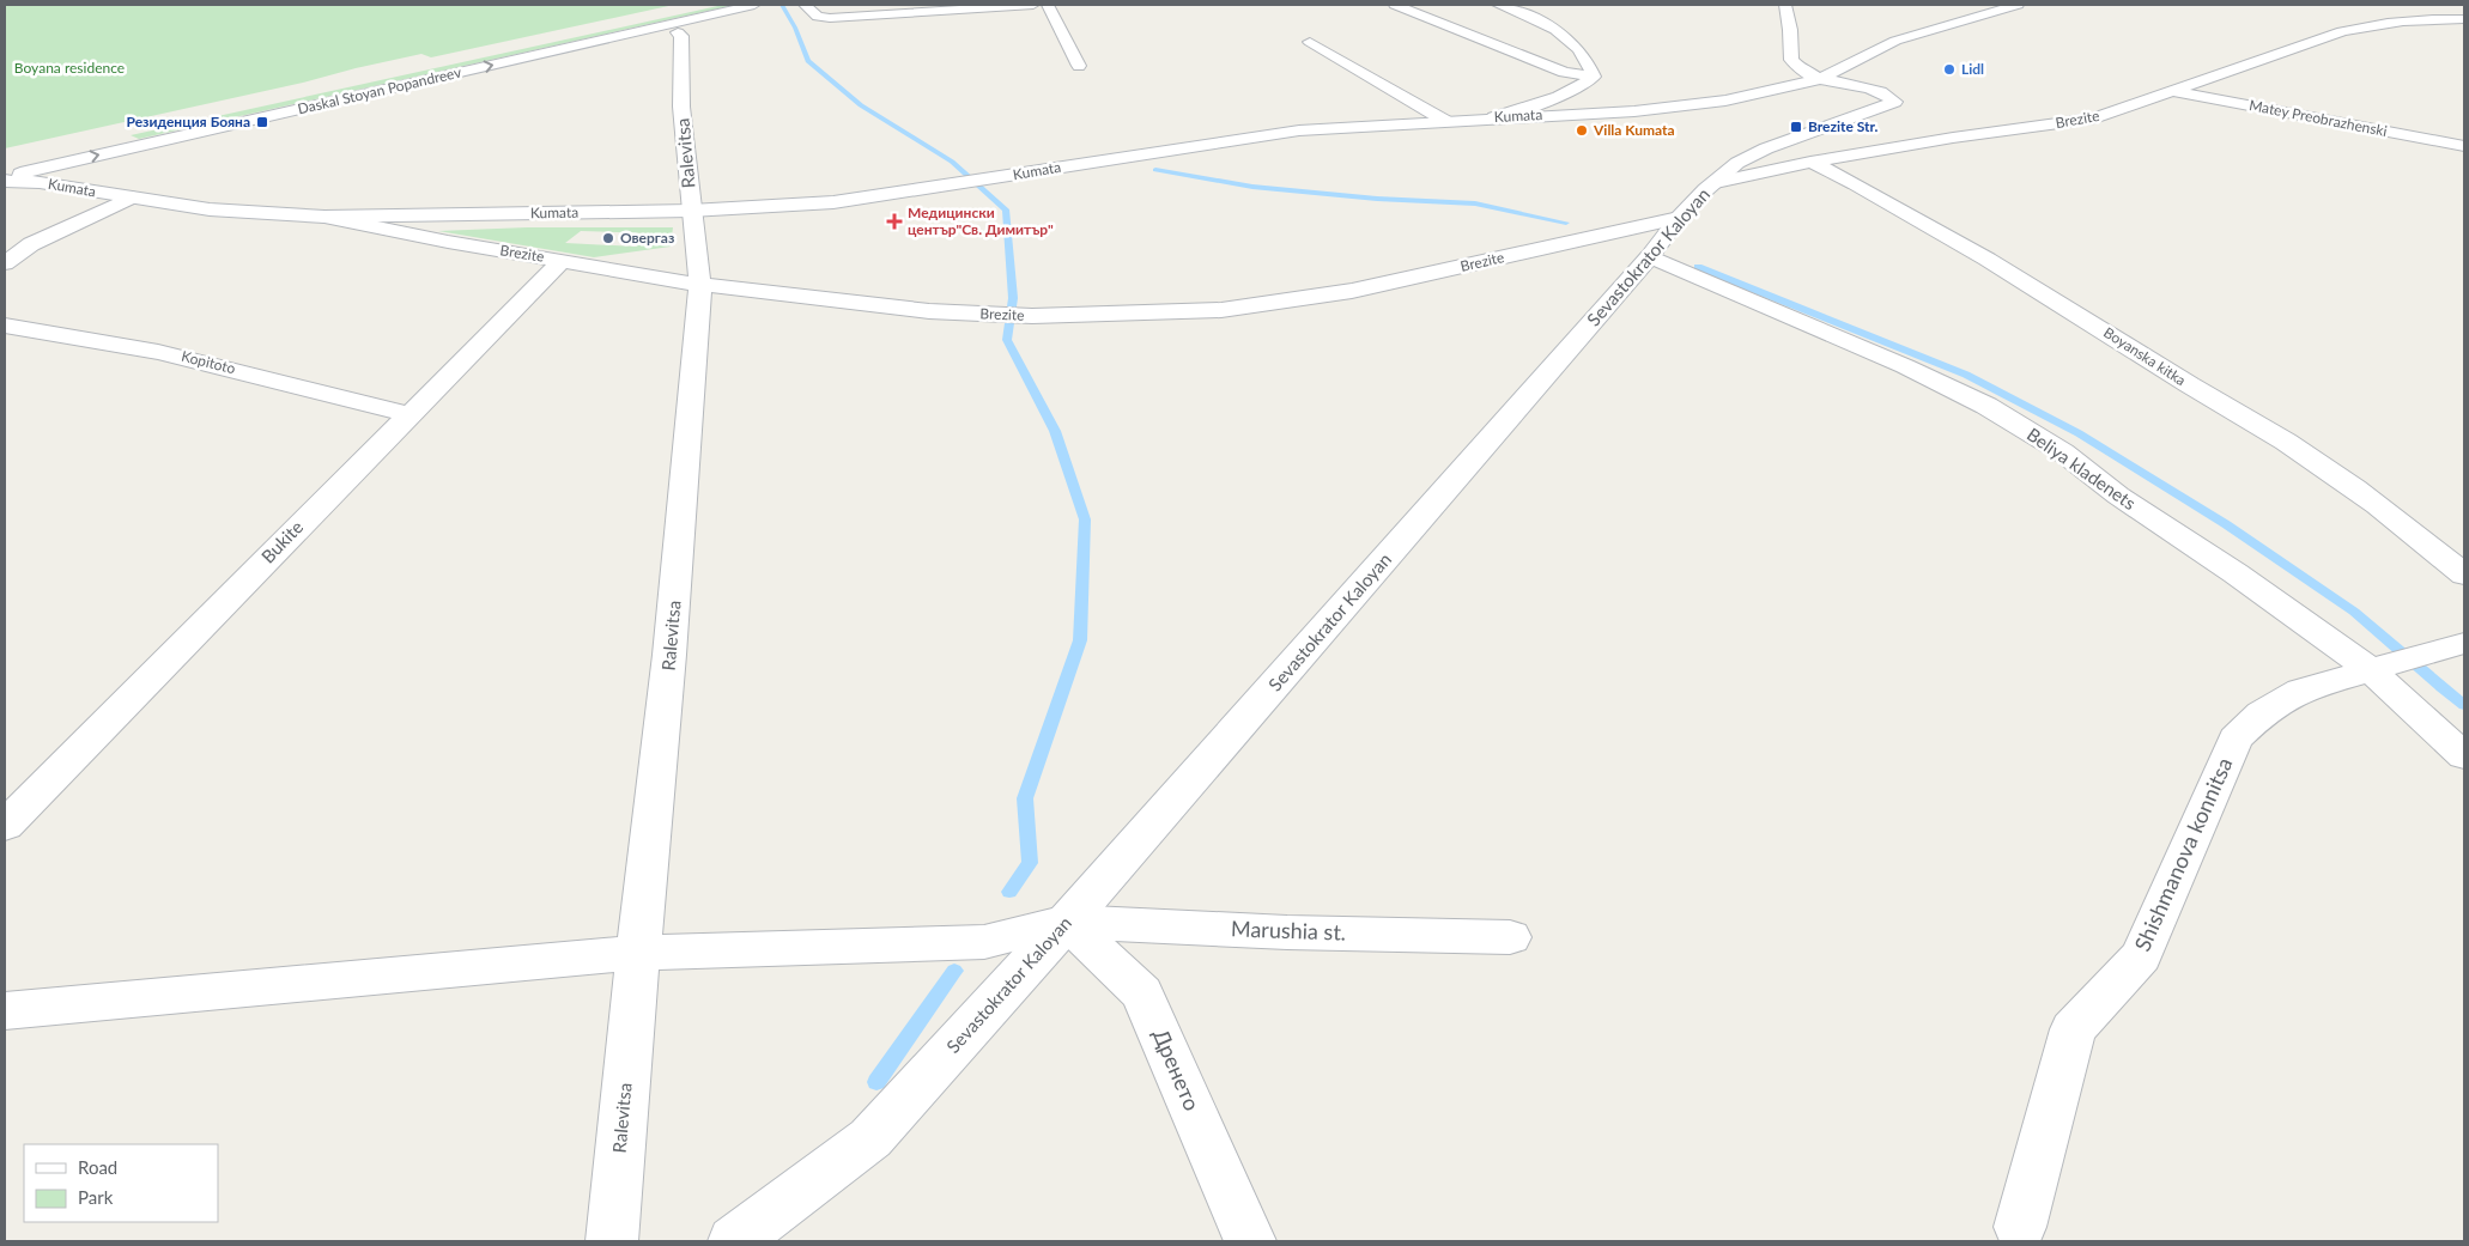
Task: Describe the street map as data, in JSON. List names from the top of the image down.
{
  "streets": {
    "street": [
      "Daskal Stoyan Popandreev",
      "Kumata",
      "Matey Preobrazhenski",
      "Brezite",
      "Ralevitsa",
      "Sevastokrator Kaloyan",
      "Boyanska kitka",
      "Kopitoto",
      "Beliya kladenets",
      "Bukite",
      "Shishmanova konnitsa",
      "Marushia st.",
      "Дренето"
    ]
  },
  "crossings": [
    ["Daskal Stoyan Popandreev", "Kumata"],
    ["Kumata", "Brezite"],
    ["Kumata", "Ralevitsa"],
    ["Kumata", "Sevastokrator Kaloyan"],
    ["Matey Preobrazhenski", "Brezite"],
    ["Brezite", "Ralevitsa"],
    ["Brezite", "Sevastokrator Kaloyan"],
    ["Brezite", "Boyanska kitka"],
    ["Brezite", "Bukite"],
    ["Ralevitsa", "Marushia st."],
    ["Sevastokrator Kaloyan", "Beliya kladenets"],
    ["Sevastokrator Kaloyan", "Marushia st."],
    ["Sevastokrator Kaloyan", "Дренето"],
    ["Kopitoto", "Bukite"],
    ["Beliya kladenets", "Shishmanova konnitsa"],
    ["Marushia st.", "Дренето"]
  ],
  "parks": ["Boyana residence"],
  "places": {
    "other": ["Lidl", "Villa Kumata", "Овергаз"],
    "transit": ["Резиденция Бояна", "Brezite Str."],
    "health": ["Медицински център\"Св. Димитър\""]
  },
  "legend": ["Road", "Park"]
}
